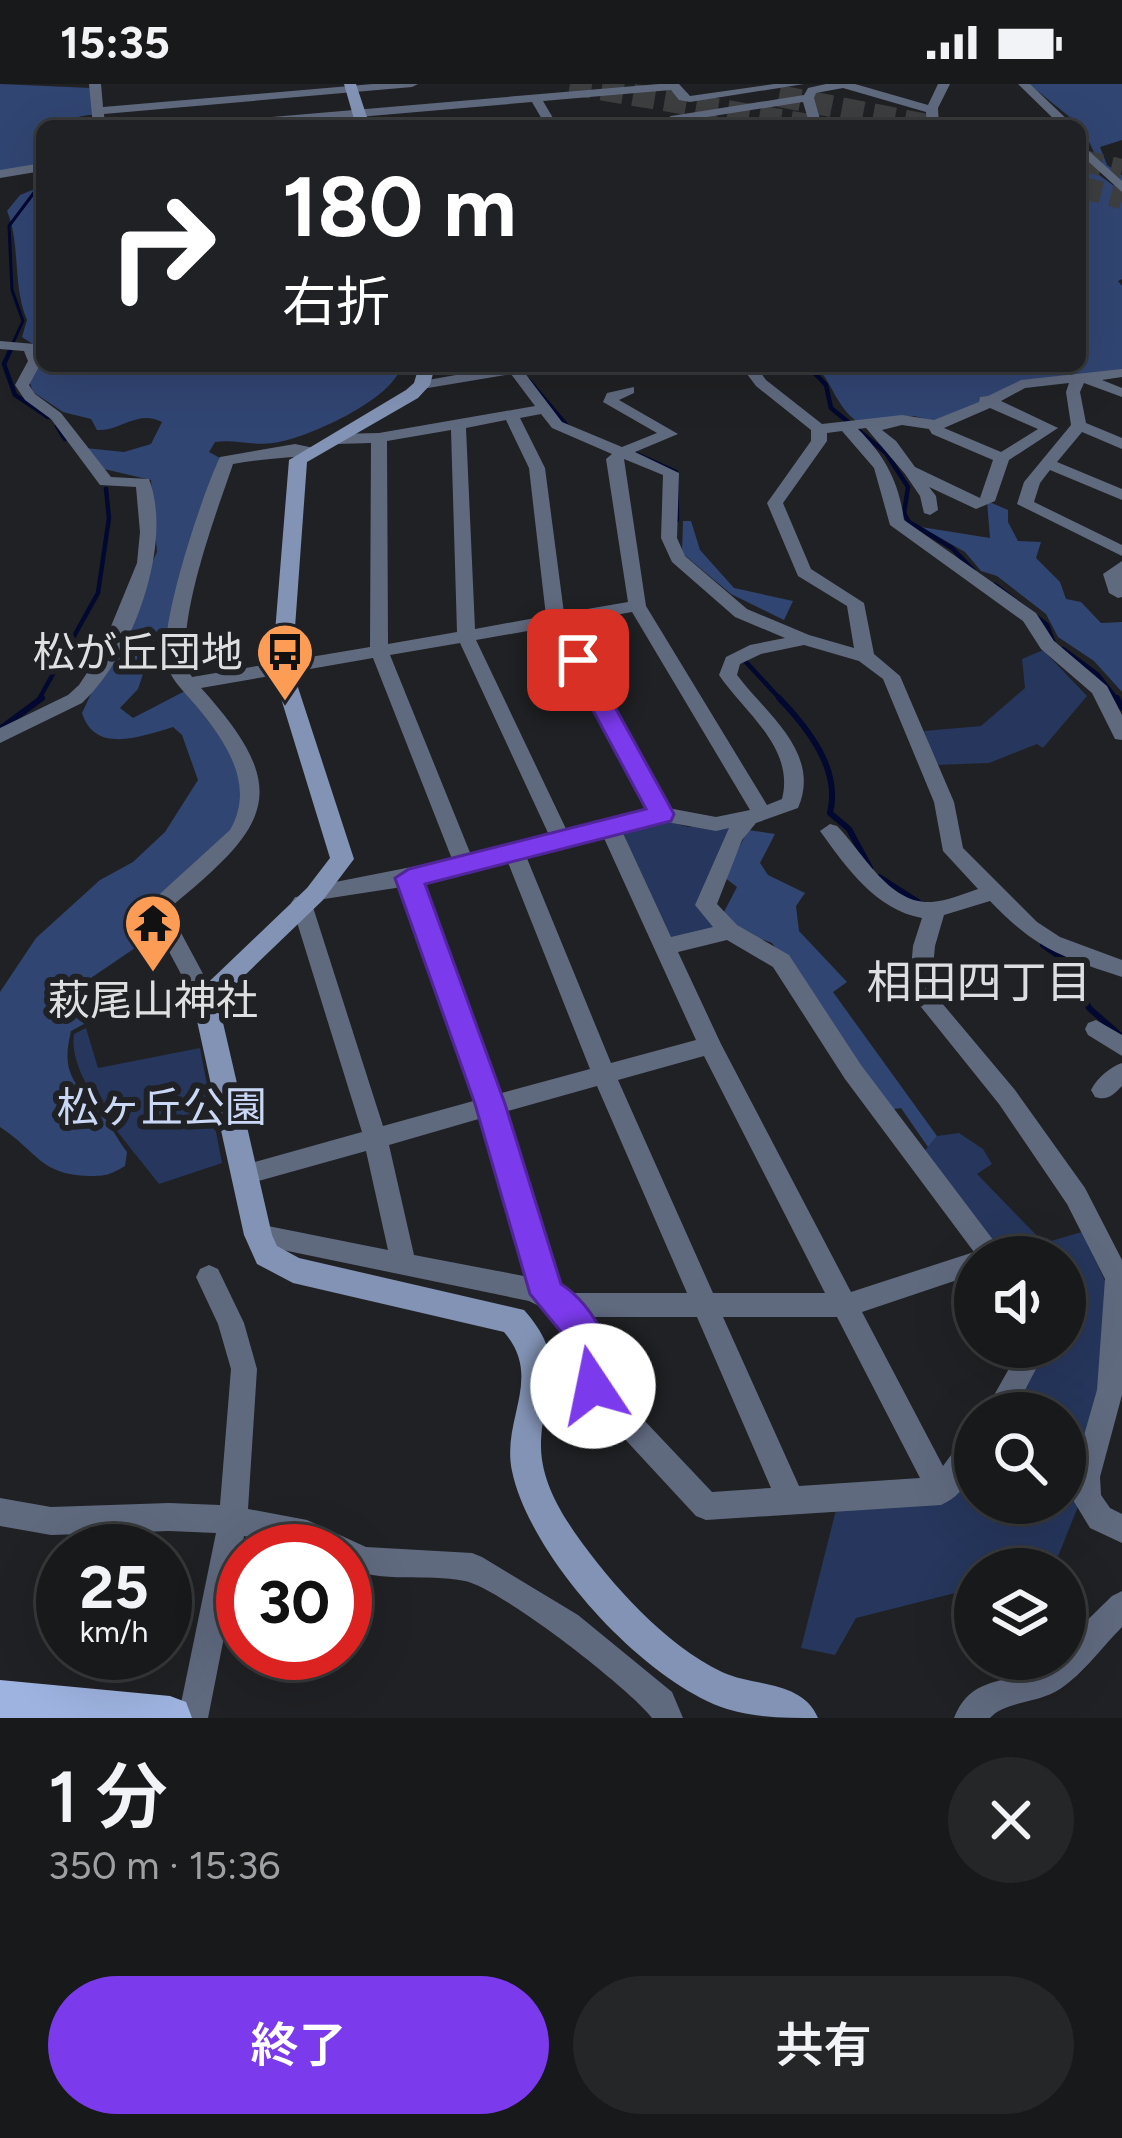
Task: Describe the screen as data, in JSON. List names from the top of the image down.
{
  "districts": ["相田四丁目"],
  "parks": ["松ヶ丘公園"],
  "places": {
    "bus stop": ["松が丘団地"],
    "temple": ["萩尾山神社"]
  },
  "page": {
    "status": "15:35",
    "turn": ["180 m", "右折"],
    "speed": "25 km/h",
    "limit": "30",
    "heading": ["1 分", "350 m · 15:36"],
    "buttons": ["終了", "共有"]
  }
}
